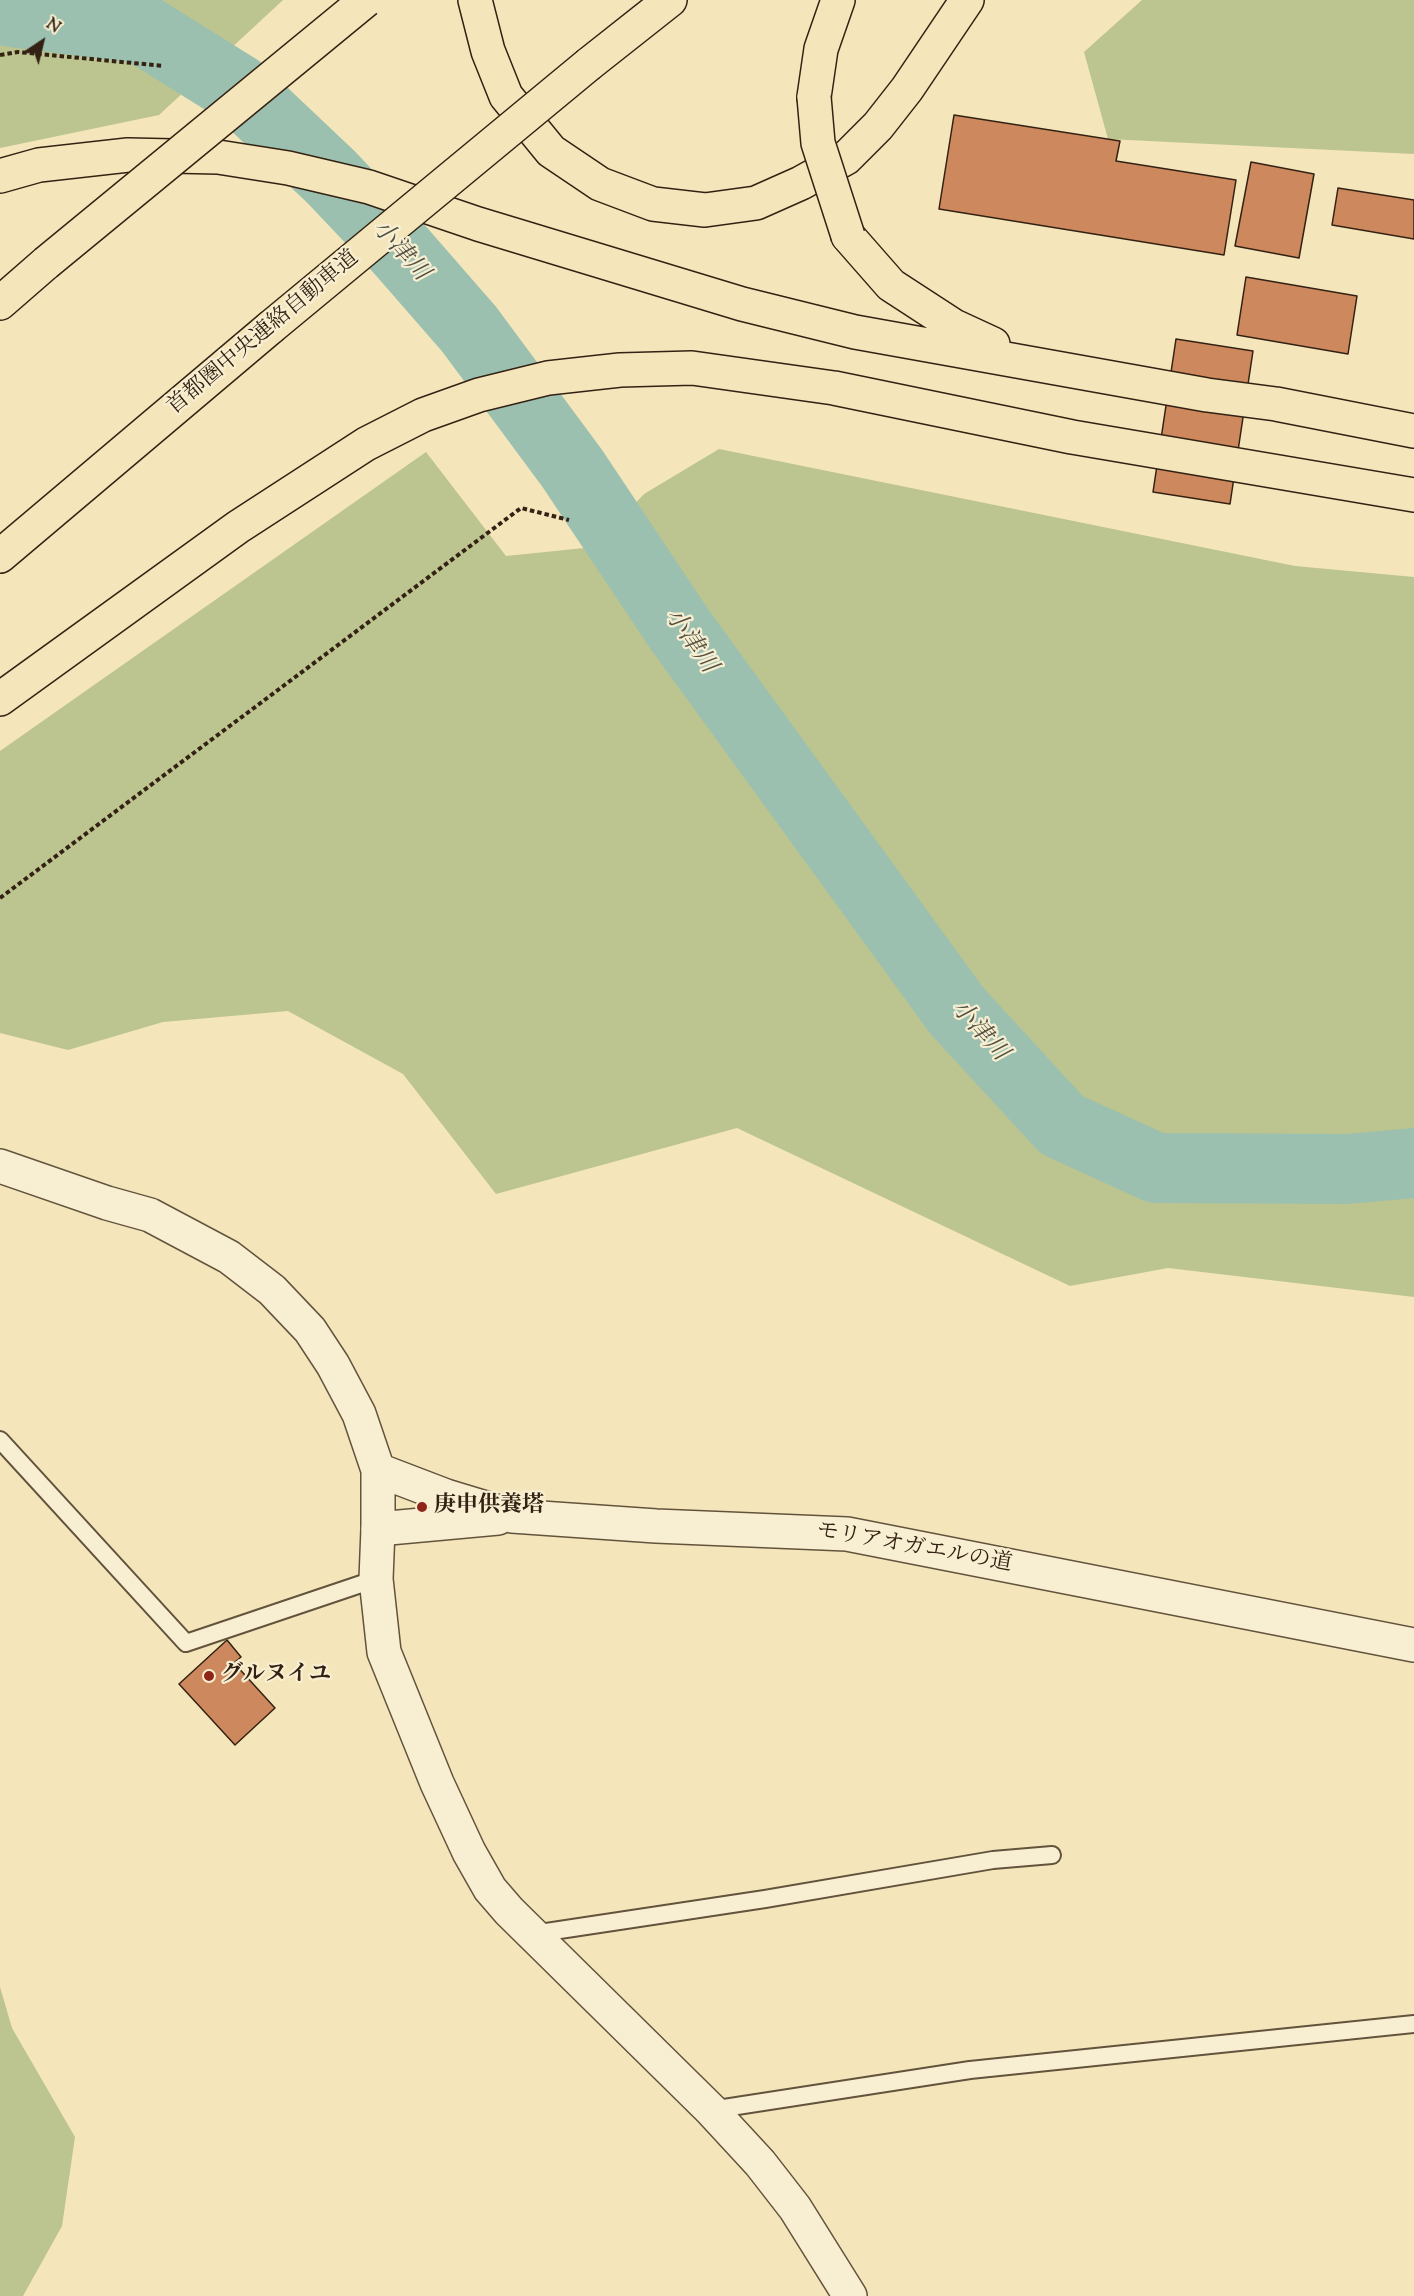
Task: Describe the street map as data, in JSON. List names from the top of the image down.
{
  "streets": {
    "highway": ["首都圏中央連絡自動車道"],
    "street": ["モリアオガエルの道"]
  },
  "water": ["小津川"],
  "places": ["庚申供養塔", "グルヌイユ"],
  "north": "top right"
}
